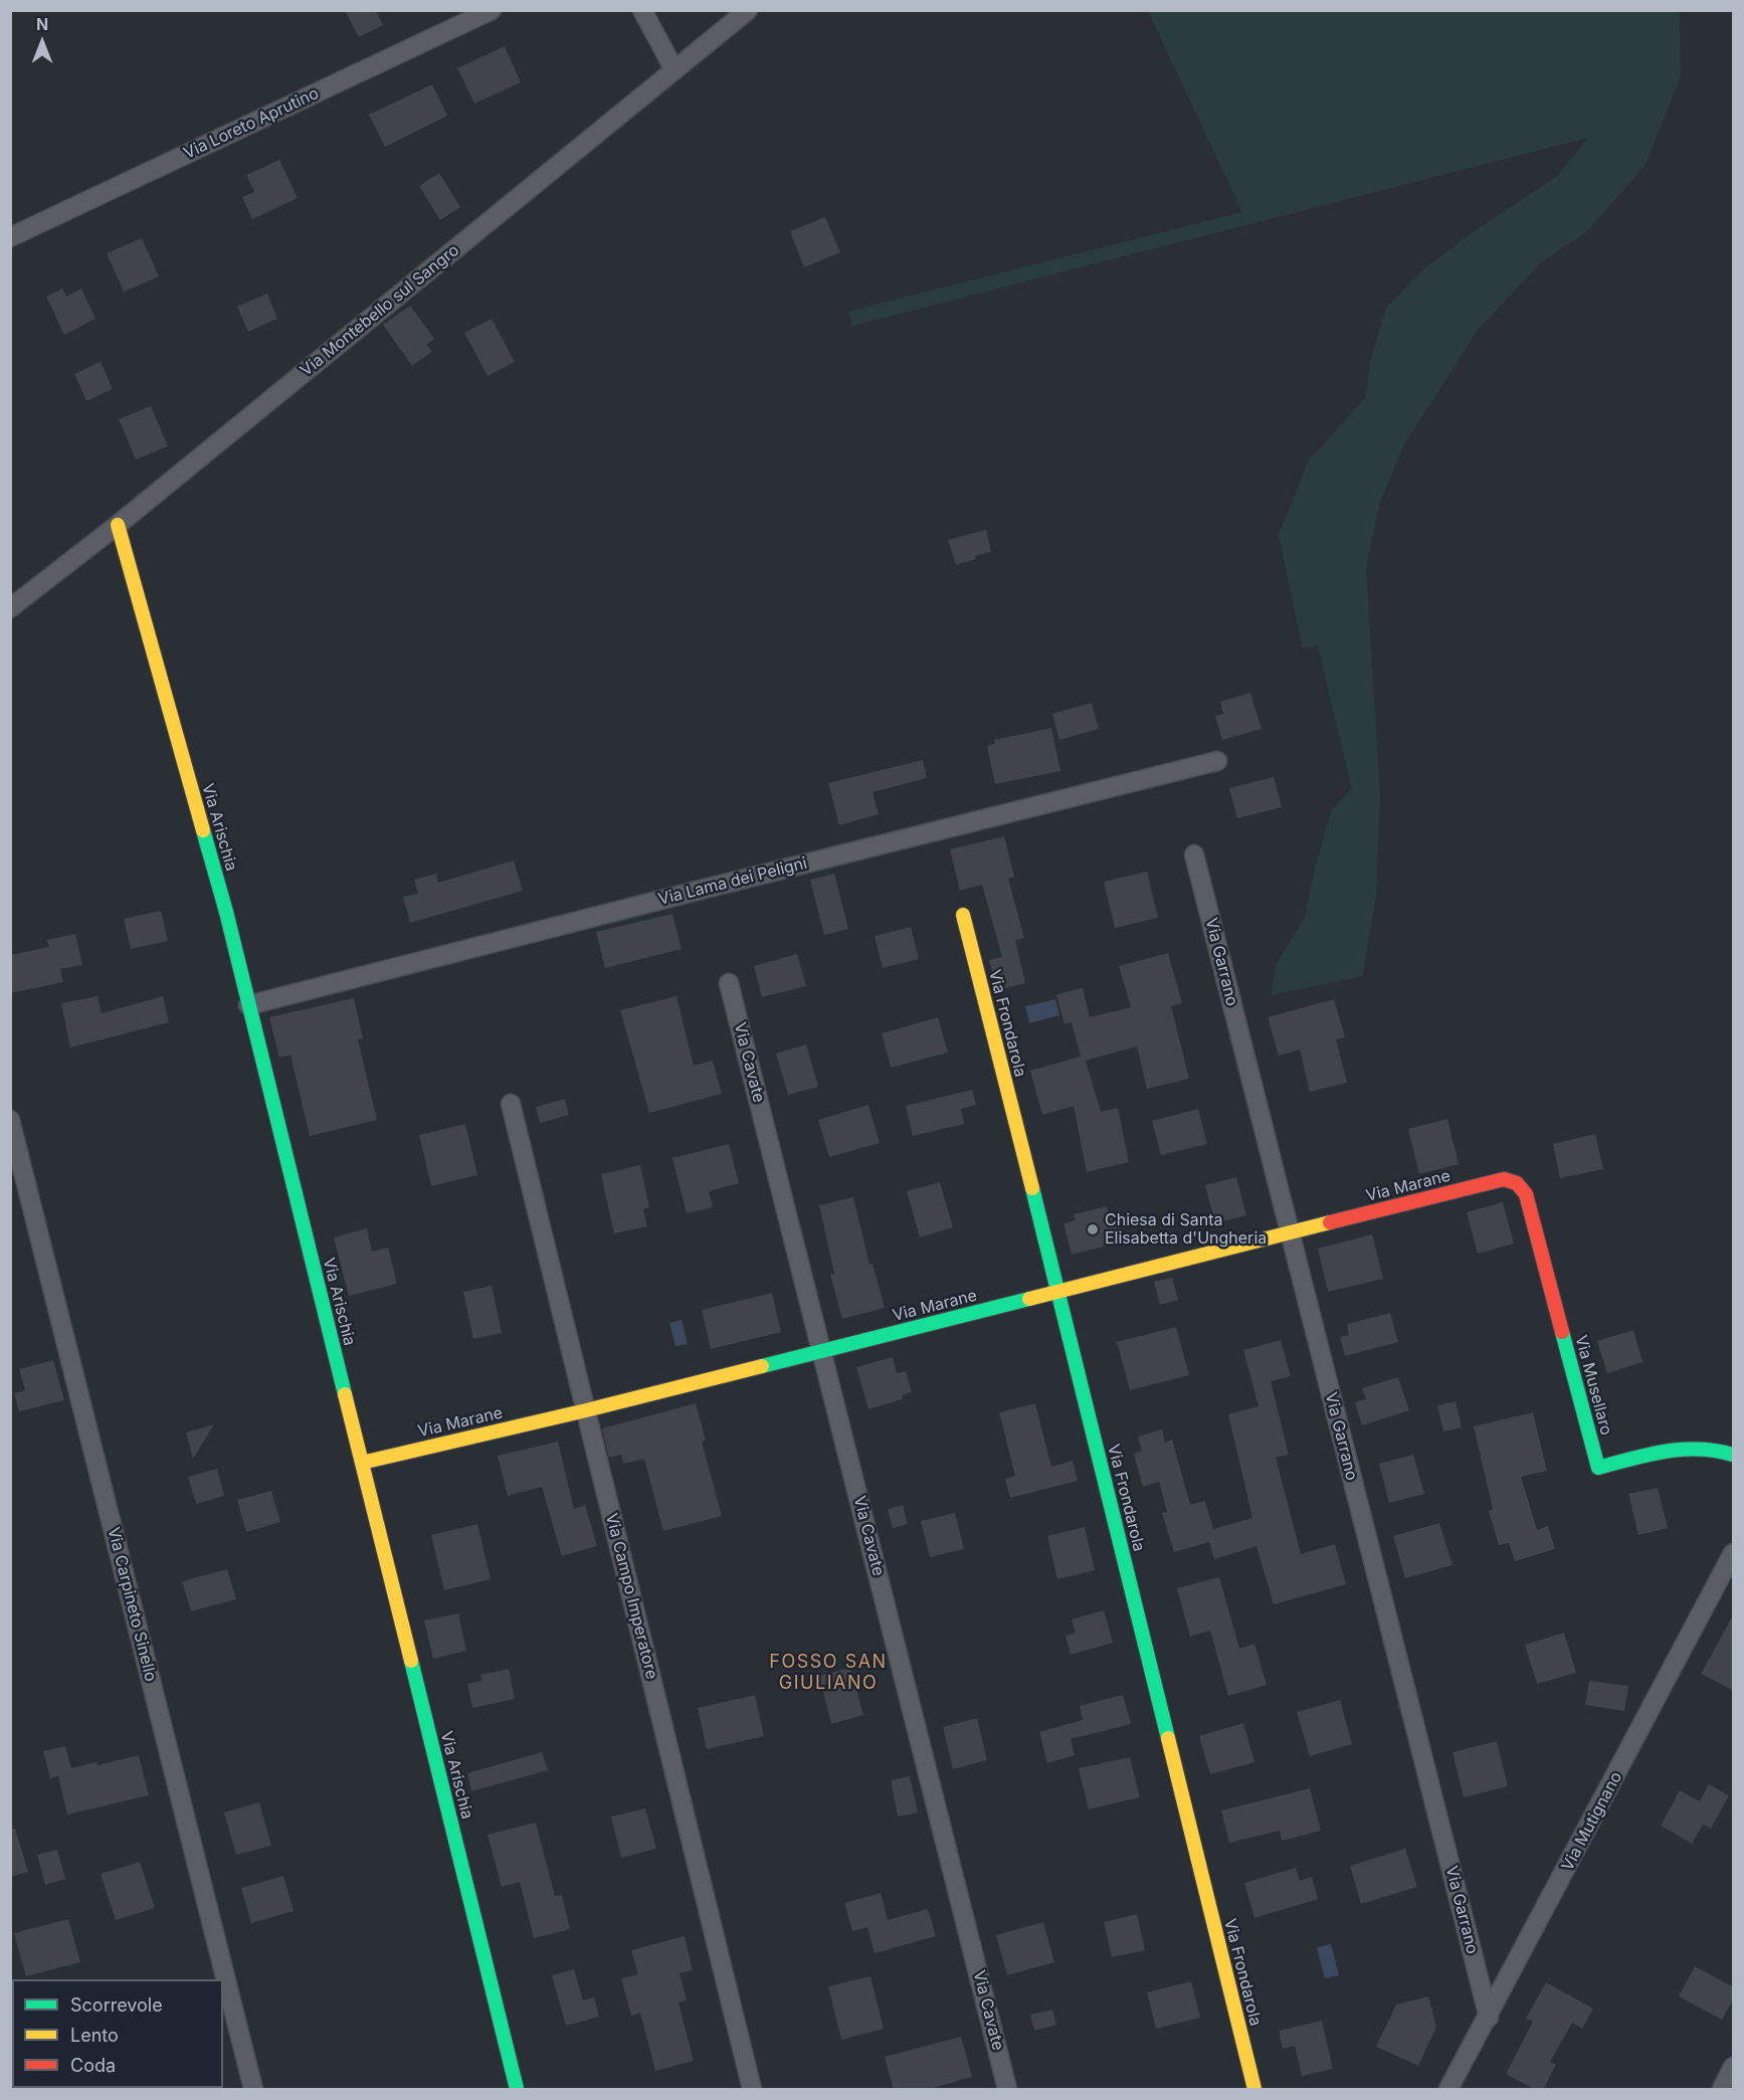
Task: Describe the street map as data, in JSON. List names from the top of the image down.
{
  "streets": {
    "street": [
      "Via Loreto Aprutino",
      "Via Montebello sul Sangro",
      "Via Arischia",
      "Via Lama dei Peligni",
      "Via Garrano",
      "Via Frondarola",
      "Via Cavate",
      "Via Marane",
      "Via Musellaro",
      "Via Campo Imperatore",
      "Via Carpineto Sinello",
      "Via Mutignano"
    ]
  },
  "crossings": [
    ["Via Montebello sul Sangro", "Via Arischia"],
    ["Via Arischia", "Via Lama dei Peligni"],
    ["Via Arischia", "Via Marane"],
    ["Via Garrano", "Via Marane"],
    ["Via Garrano", "Via Mutignano"],
    ["Via Frondarola", "Via Marane"],
    ["Via Cavate", "Via Marane"],
    ["Via Marane", "Via Musellaro"],
    ["Via Marane", "Via Campo Imperatore"]
  ],
  "districts": ["FOSSO SAN GIULIANO"],
  "places": ["Chiesa di Santa Elisabetta d'Ungheria"],
  "legend": ["Scorrevole", "Lento", "Coda"],
  "north": "top"
}
